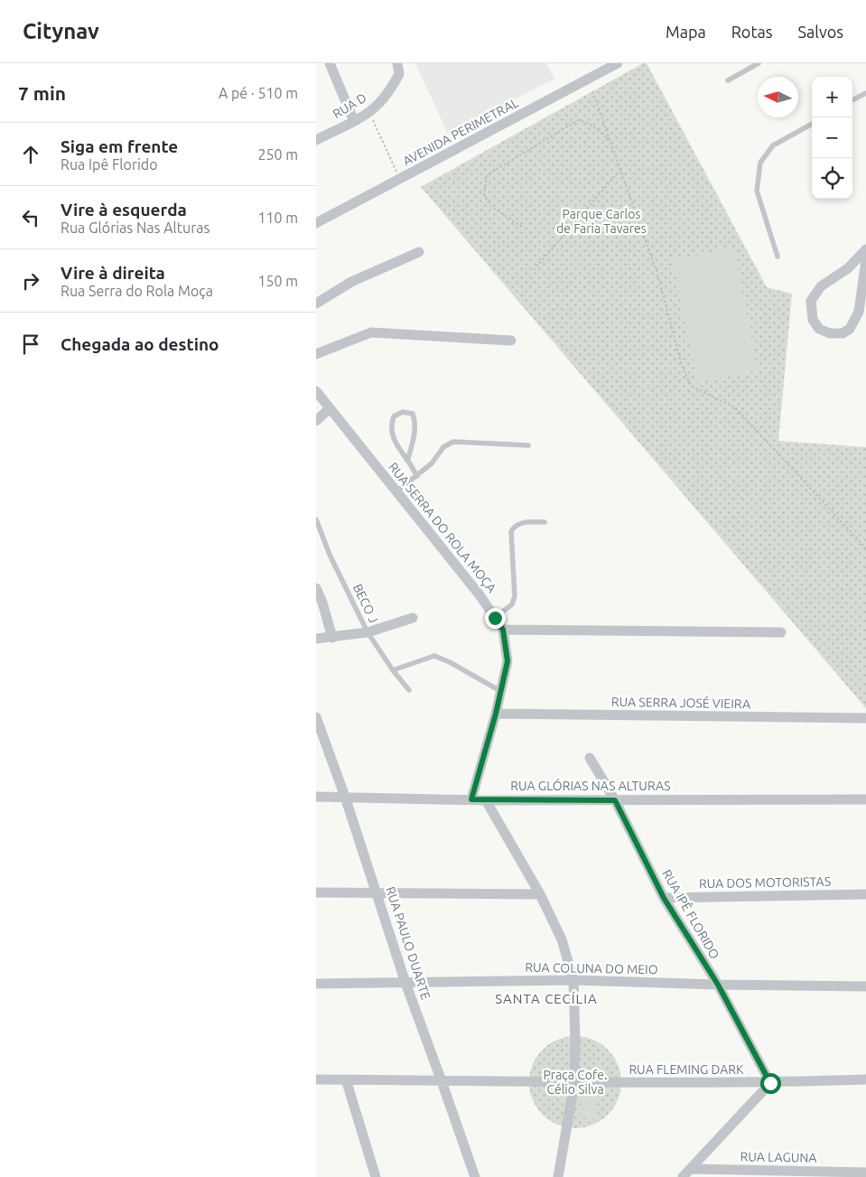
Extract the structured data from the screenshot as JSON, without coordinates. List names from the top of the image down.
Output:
{
  "streets": {
    "street": [
      "RUA D",
      "AVENIDA PERIMETRAL",
      "RUA SERRA DO ROLA MOÇA",
      "RUA SERRA JOSÉ VIEIRA",
      "RUA GLÓRIAS NAS ALTURAS",
      "RUA DOS MOTORISTAS",
      "RUA IPÊ FLORIDO",
      "RUA PAULO DUARTE",
      "RUA COLUNA DO MEIO",
      "RUA FLEMING DARK",
      "RUA LAGUNA"
    ],
    "lane": ["BECO J"]
  },
  "crossings": [
    ["RUA SERRA DO ROLA MOÇA", "RUA SERRA JOSÉ VIEIRA"],
    ["RUA SERRA DO ROLA MOÇA", "RUA GLÓRIAS NAS ALTURAS"],
    ["RUA GLÓRIAS NAS ALTURAS", "RUA IPÊ FLORIDO"],
    ["RUA GLÓRIAS NAS ALTURAS", "RUA PAULO DUARTE"],
    ["RUA DOS MOTORISTAS", "RUA IPÊ FLORIDO"],
    ["RUA IPÊ FLORIDO", "RUA COLUNA DO MEIO"],
    ["RUA IPÊ FLORIDO", "RUA FLEMING DARK"],
    ["RUA PAULO DUARTE", "RUA COLUNA DO MEIO"],
    ["RUA PAULO DUARTE", "RUA FLEMING DARK"]
  ],
  "districts": ["SANTA CECÍLIA"],
  "parks": ["Parque Carlos de Faria Tavares", "Praça Cofe. Célio Silva"],
  "north": "left",
  "page": {
    "header": "Citynav",
    "nav": ["Mapa", "Rotas", "Salvos"],
    "heading": ["7 min", "A pé · 510 m"],
    "map_buttons": ["+", "−"],
    "list": [
      ["Siga em frente", "Rua Ipê Florido", "250 m"],
      ["Vire à esquerda", "Rua Glórias Nas Alturas", "110 m"],
      ["Vire à direita", "Rua Serra do Rola Moça", "150 m"],
      "Chegada ao destino"
    ]
  }
}
